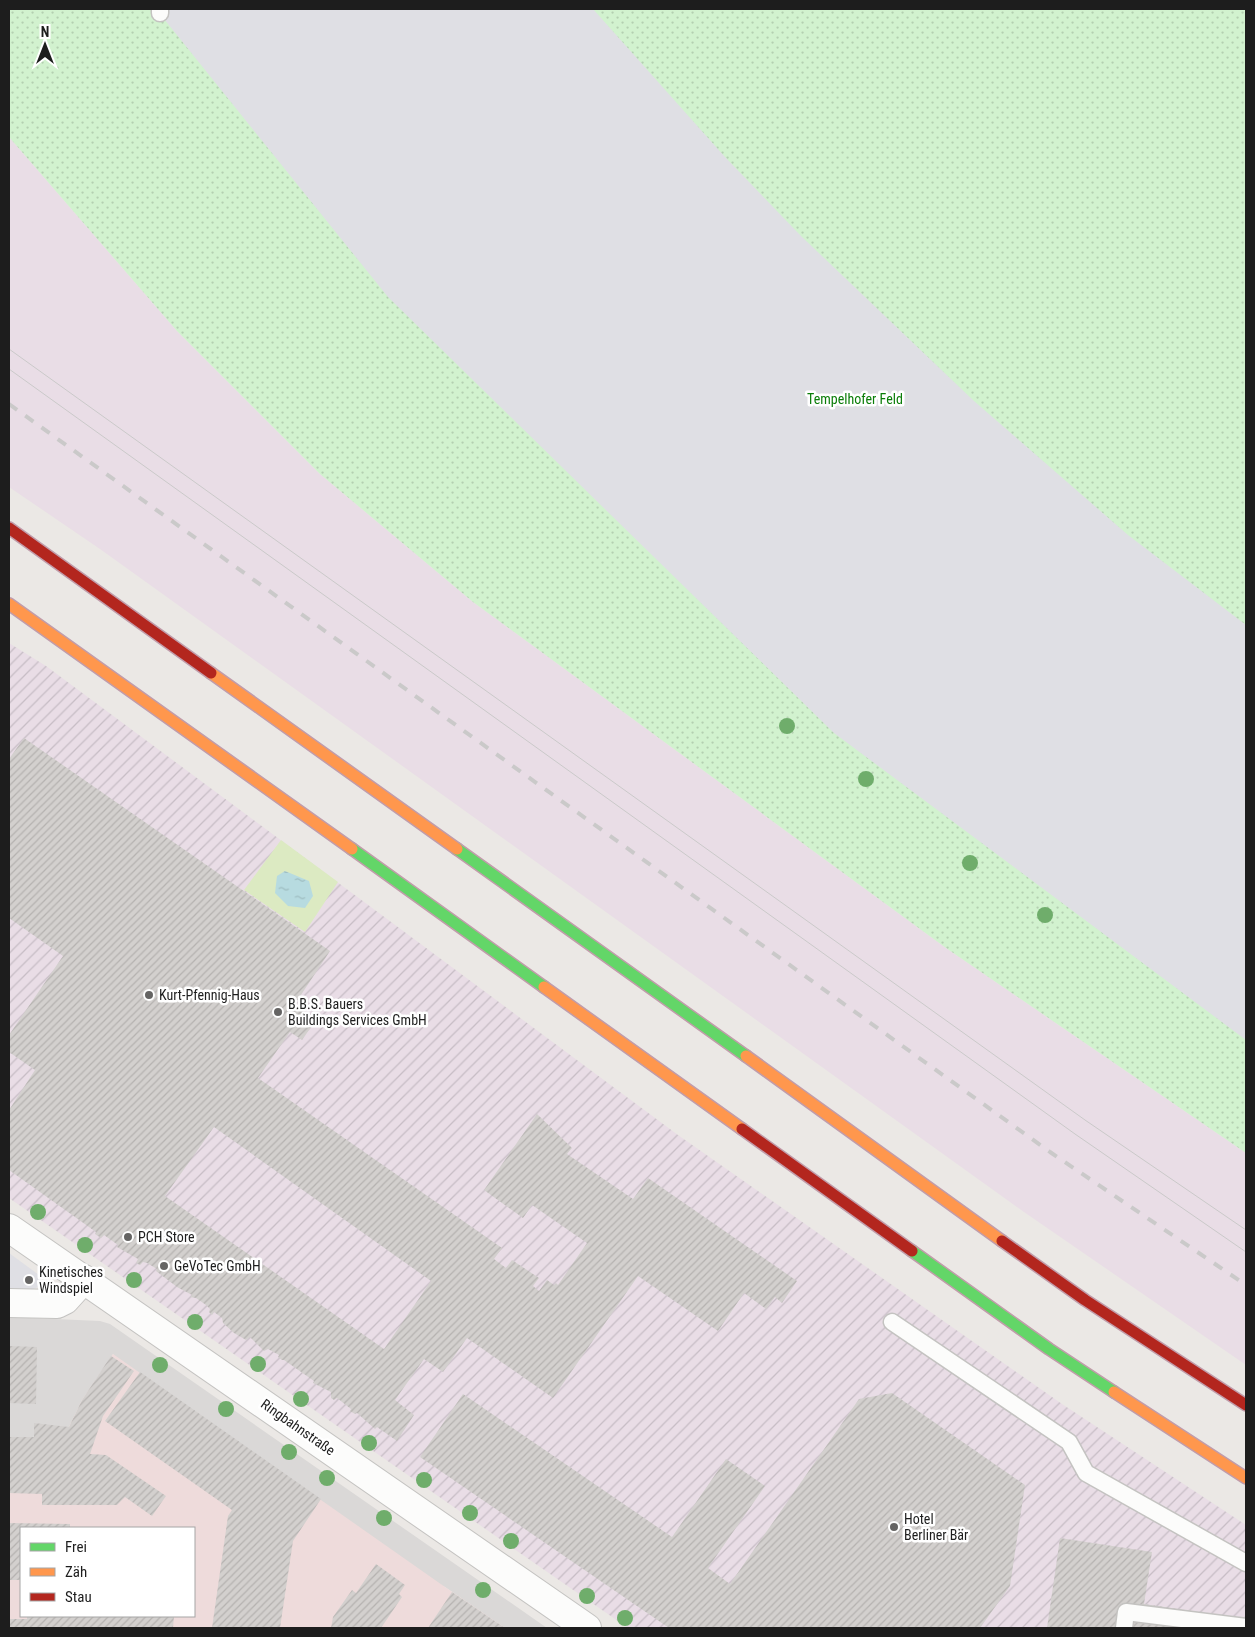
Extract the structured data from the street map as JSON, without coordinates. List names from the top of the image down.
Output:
{
  "streets": {
    "street": ["Ringbahnstraße"]
  },
  "parks": ["Tempelhofer Feld"],
  "places": [
    "Kurt-Pfennig-Haus",
    "B.B.S. Bauers Buildings Services GmbH",
    "PCH Store",
    "GeVoTec GmbH",
    "Kinetisches Windspiel",
    "Hotel Berliner Bär"
  ],
  "legend": ["Frei", "Zäh", "Stau"],
  "north": "top"
}
